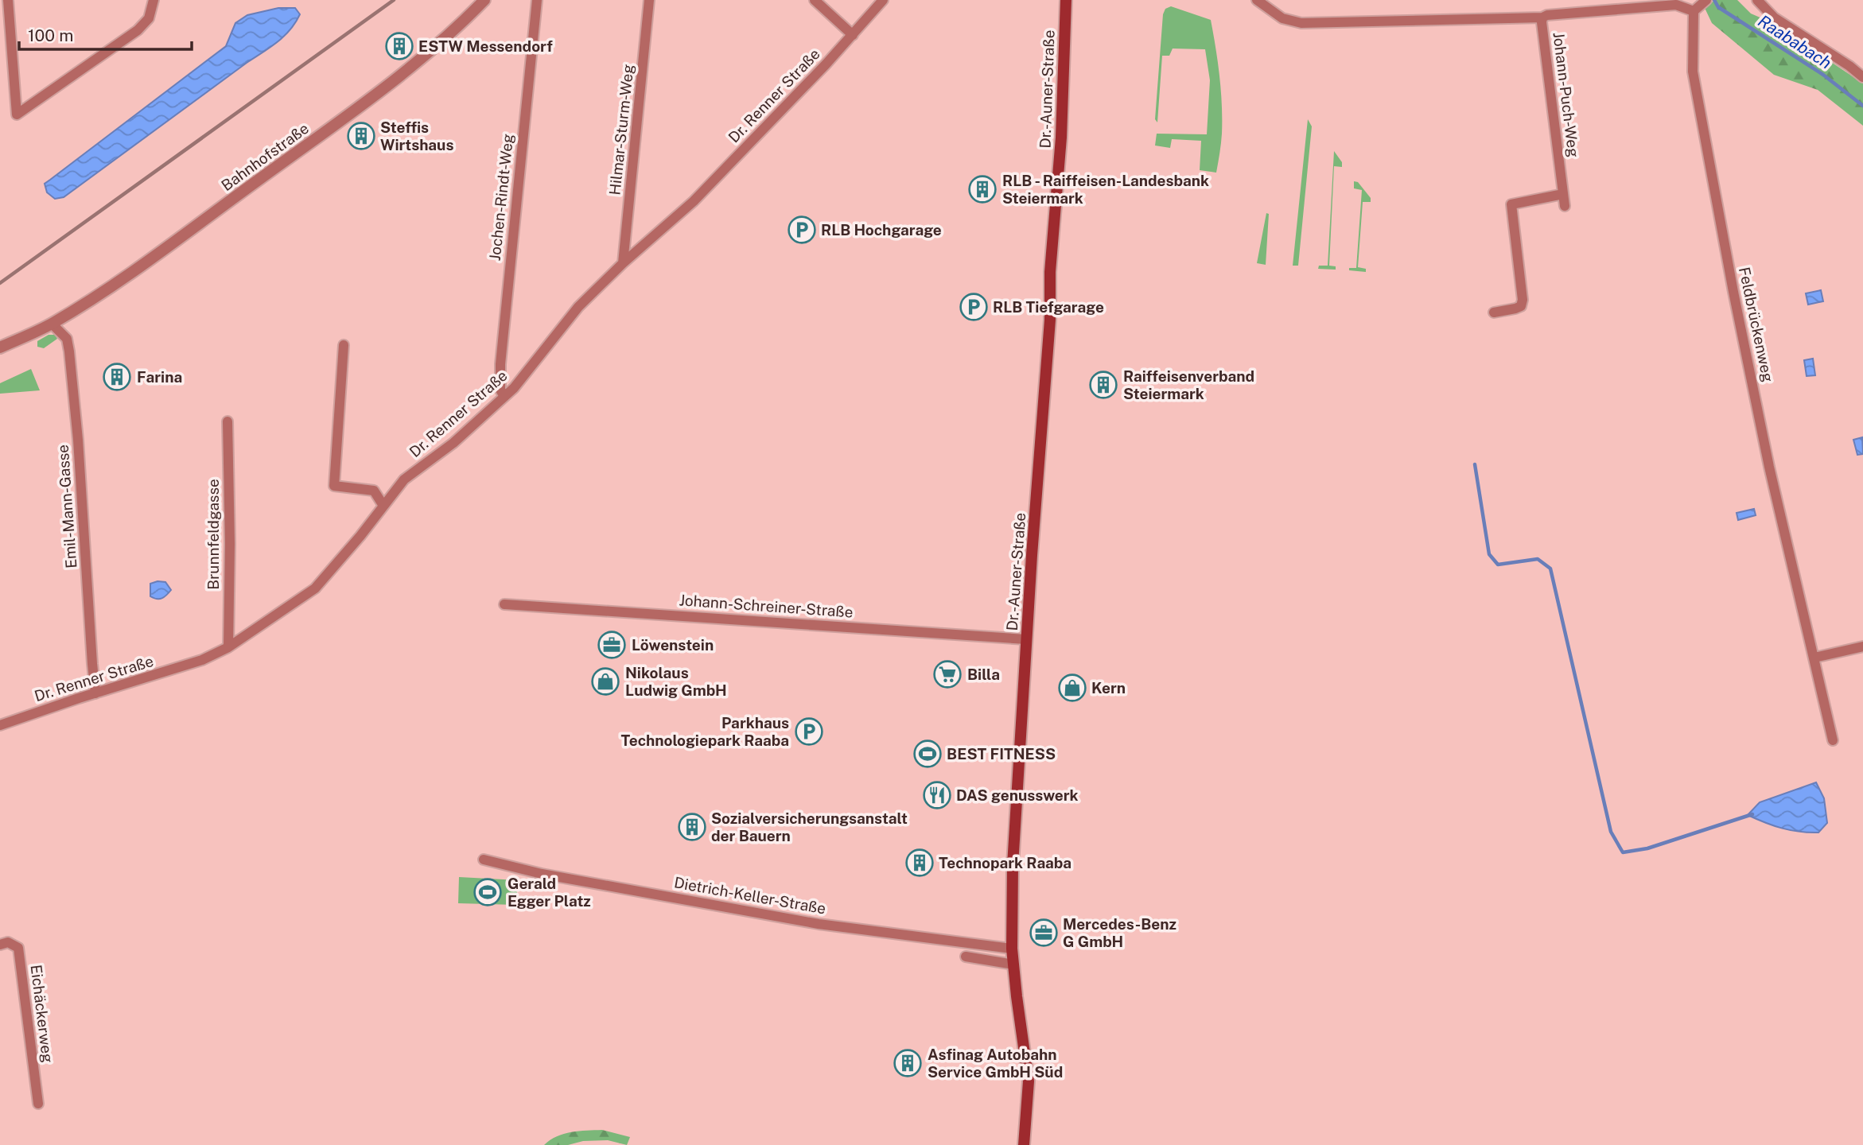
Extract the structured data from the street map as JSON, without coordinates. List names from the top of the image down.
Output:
{
  "streets": {
    "main road": ["Dr.-Auner-Straße"],
    "street": [
      "Johann-Puch-Weg",
      "Dr. Renner Straße",
      "Hilmar-Sturm-Weg",
      "Bahnhofstraße",
      "Jochen-Rindt-Weg",
      "Feldbrückenweg",
      "Emil-Mann-Gasse",
      "Brunnfeldgasse",
      "Johann-Schreiner-Straße",
      "Dietrich-Keller-Straße",
      "Eichäckerweg"
    ]
  },
  "crossings": [
    ["Dr.-Auner-Straße", "Johann-Schreiner-Straße"],
    ["Dr.-Auner-Straße", "Dietrich-Keller-Straße"],
    ["Johann-Puch-Weg", "Feldbrückenweg"],
    ["Dr. Renner Straße", "Hilmar-Sturm-Weg"],
    ["Dr. Renner Straße", "Jochen-Rindt-Weg"],
    ["Dr. Renner Straße", "Emil-Mann-Gasse"],
    ["Dr. Renner Straße", "Brunnfeldgasse"],
    ["Bahnhofstraße", "Emil-Mann-Gasse"]
  ],
  "water": ["Raababach"],
  "places": {
    "building": [
      "ESTW Messendorf",
      "Steffis Wirtshaus",
      "RLB - Raiffeisen-Landesbank Steiermark",
      "Farina",
      "Raiffeisenverband Steiermark",
      "Sozialversicherungsanstalt der Bauern",
      "Technopark Raaba",
      "Asfinag Autobahn Service GmbH Süd"
    ],
    "parking": ["RLB Hochgarage", "RLB Tiefgarage", "Parkhaus Technologiepark Raaba"],
    "office": ["Löwenstein", "Mercedes-Benz G GmbH"],
    "supermarket": ["Billa"],
    "shop": ["Nikolaus Ludwig GmbH", "Kern"],
    "sports": ["BEST FITNESS", "Gerald Egger Platz"],
    "restaurant": ["DAS genusswerk"]
  },
  "scale_bar": "100 m"
}
